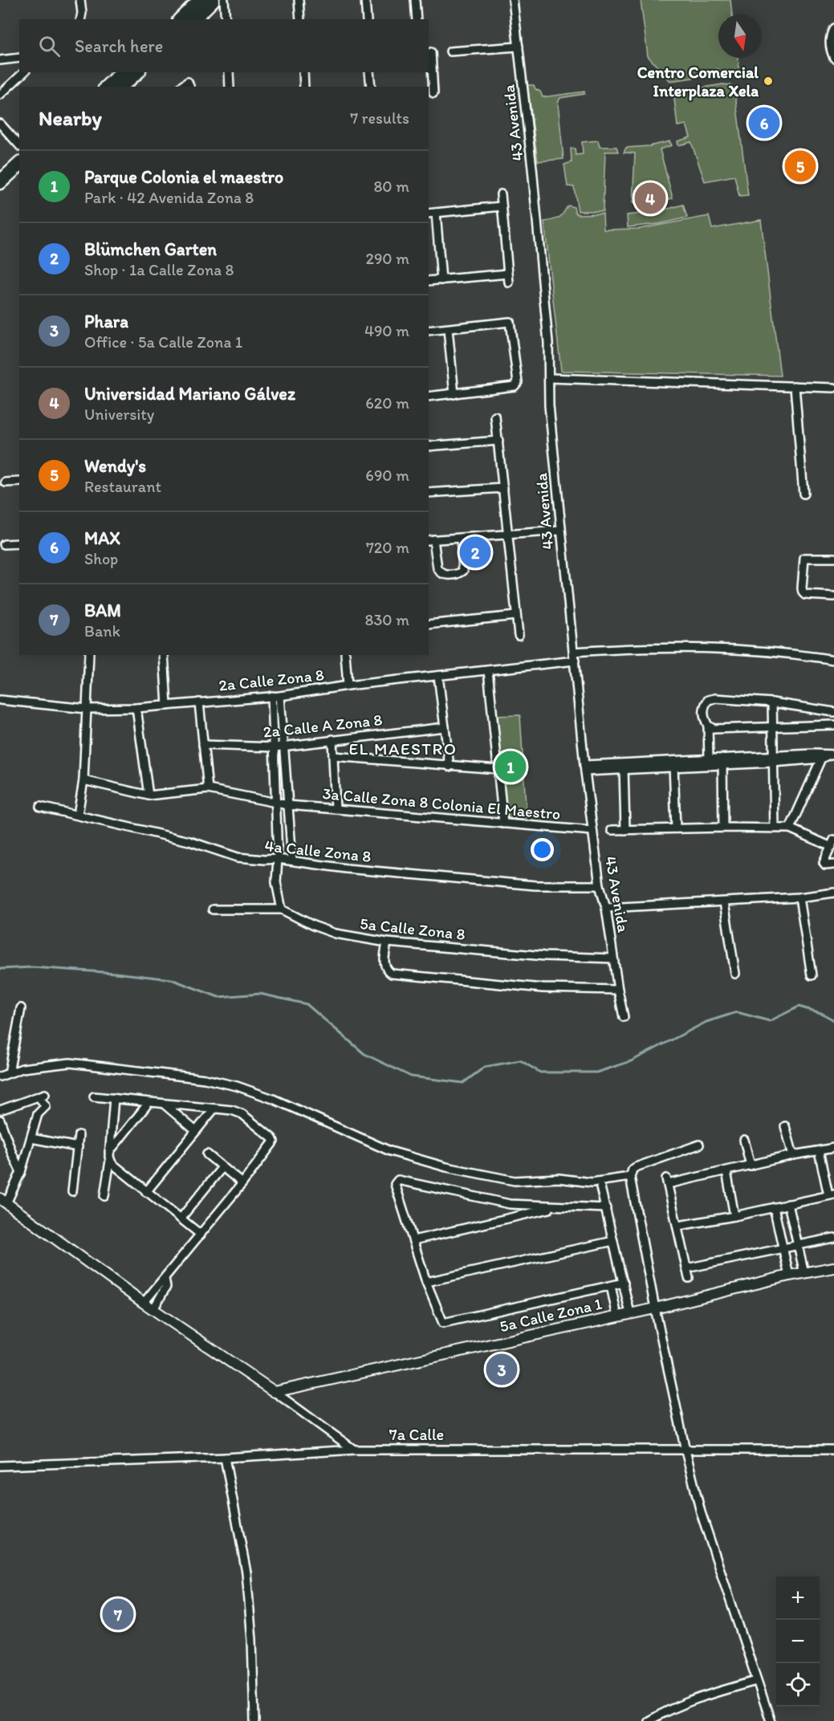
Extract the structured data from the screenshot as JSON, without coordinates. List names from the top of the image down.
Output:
{
  "streets": {
    "street": [
      "43 Avenida",
      "2a Calle Zona 8",
      "2a Calle A Zona 8",
      "3a Calle Zona 8 Colonia El Maestro",
      "4a Calle Zona 8",
      "5a Calle Zona 8",
      "5a Calle Zona 1",
      "7a Calle"
    ]
  },
  "crossings": [
    ["43 Avenida", "2a Calle Zona 8"],
    ["43 Avenida", "3a Calle Zona 8 Colonia El Maestro"],
    ["43 Avenida", "4a Calle Zona 8"],
    ["43 Avenida", "5a Calle Zona 8"]
  ],
  "districts": ["EL MAESTRO"],
  "places": ["Centro Comercial Interplaza Xela"],
  "north": "bottom",
  "page": {
    "search": "Search here",
    "heading": ["Nearby", "7 results"],
    "pins": [
      "6",
      "5",
      "4",
      "2",
      "1",
      "3",
      "7"
    ],
    "list": [
      {
        "mark": "1",
        "name": "Parque Colonia el maestro",
        "note": "Park · 42 Avenida Zona 8",
        "value": "80 m"
      },
      {
        "mark": "2",
        "name": "Blümchen Garten",
        "note": "Shop · 1a Calle Zona 8",
        "value": "290 m"
      },
      {
        "mark": "3",
        "name": "Phara",
        "note": "Office · 5a Calle Zona 1",
        "value": "490 m"
      },
      {
        "mark": "4",
        "name": "Universidad Mariano Gálvez",
        "note": "University",
        "value": "620 m"
      },
      {
        "mark": "5",
        "name": "Wendy's",
        "note": "Restaurant",
        "value": "690 m"
      },
      {
        "mark": "6",
        "name": "MAX",
        "note": "Shop",
        "value": "720 m"
      },
      {
        "mark": "7",
        "name": "BAM",
        "note": "Bank",
        "value": "830 m"
      }
    ],
    "map_buttons": ["+", "−"]
  }
}
